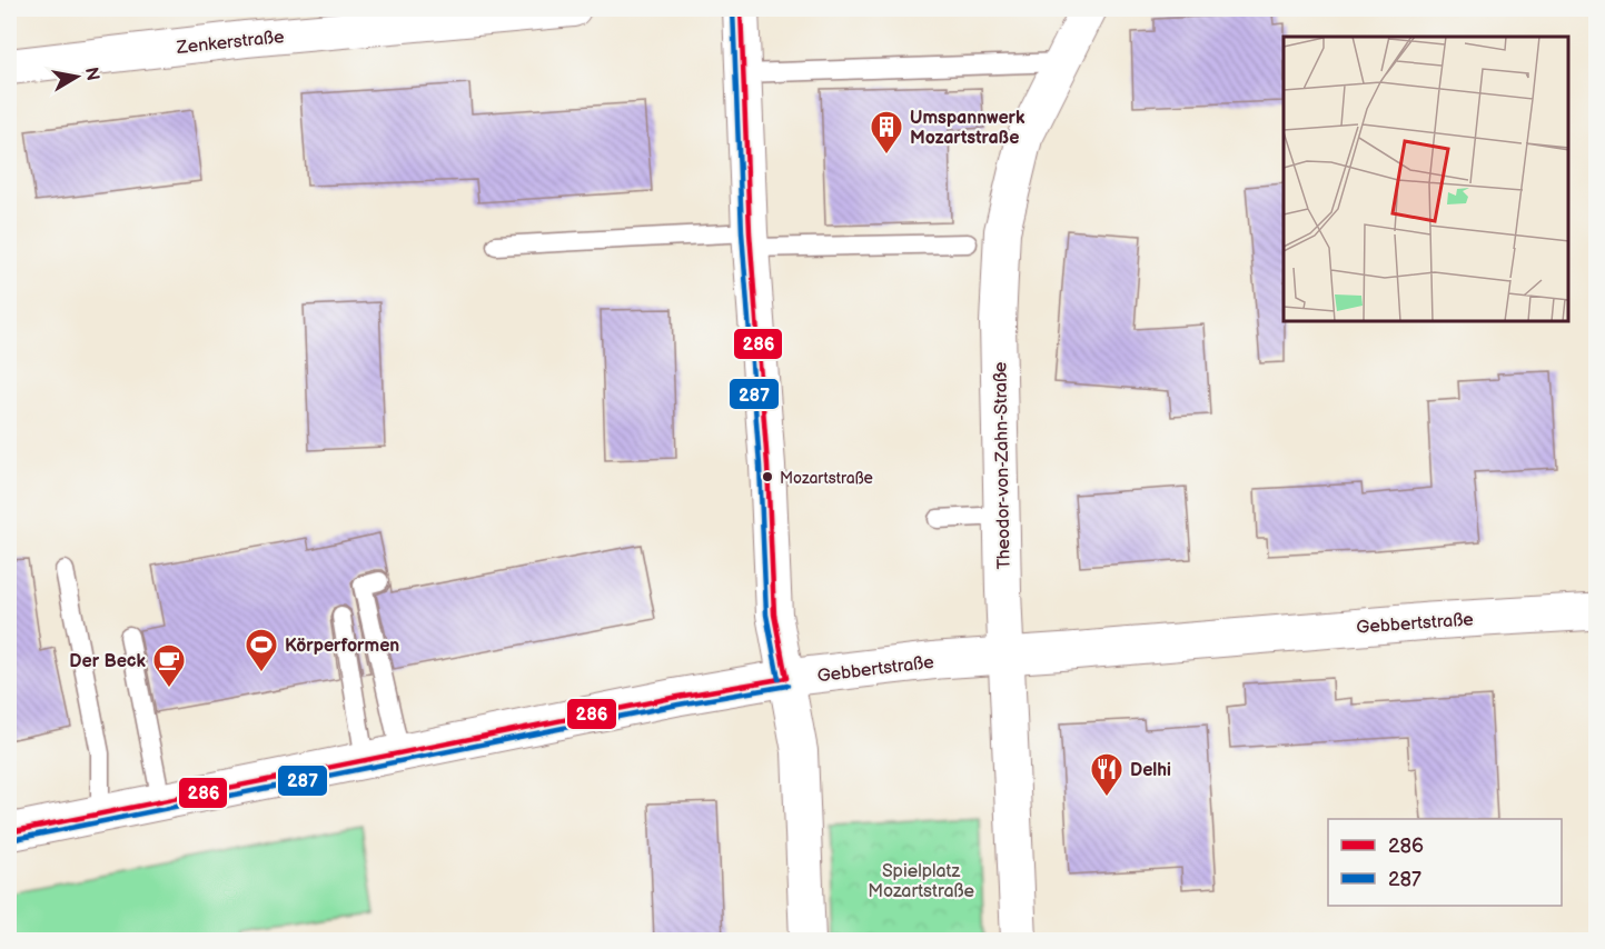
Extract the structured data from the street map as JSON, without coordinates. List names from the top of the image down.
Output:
{
  "streets": {
    "street": ["Zenkerstraße", "Theodor-von-Zahn-Straße", "Gebbertstraße"]
  },
  "crossings": [
    ["Theodor-von-Zahn-Straße", "Gebbertstraße"]
  ],
  "parks": ["Spielplatz Mozartstraße"],
  "places": {
    "building": ["Umspannwerk Mozartstraße"],
    "other": ["Mozartstraße"],
    "sports": ["Körperformen"],
    "cafe": ["Der Beck"],
    "restaurant": ["Delhi"]
  },
  "lines": ["transit line 286", "transit line 287"],
  "legend": ["286", "287"],
  "north": "right"
}
